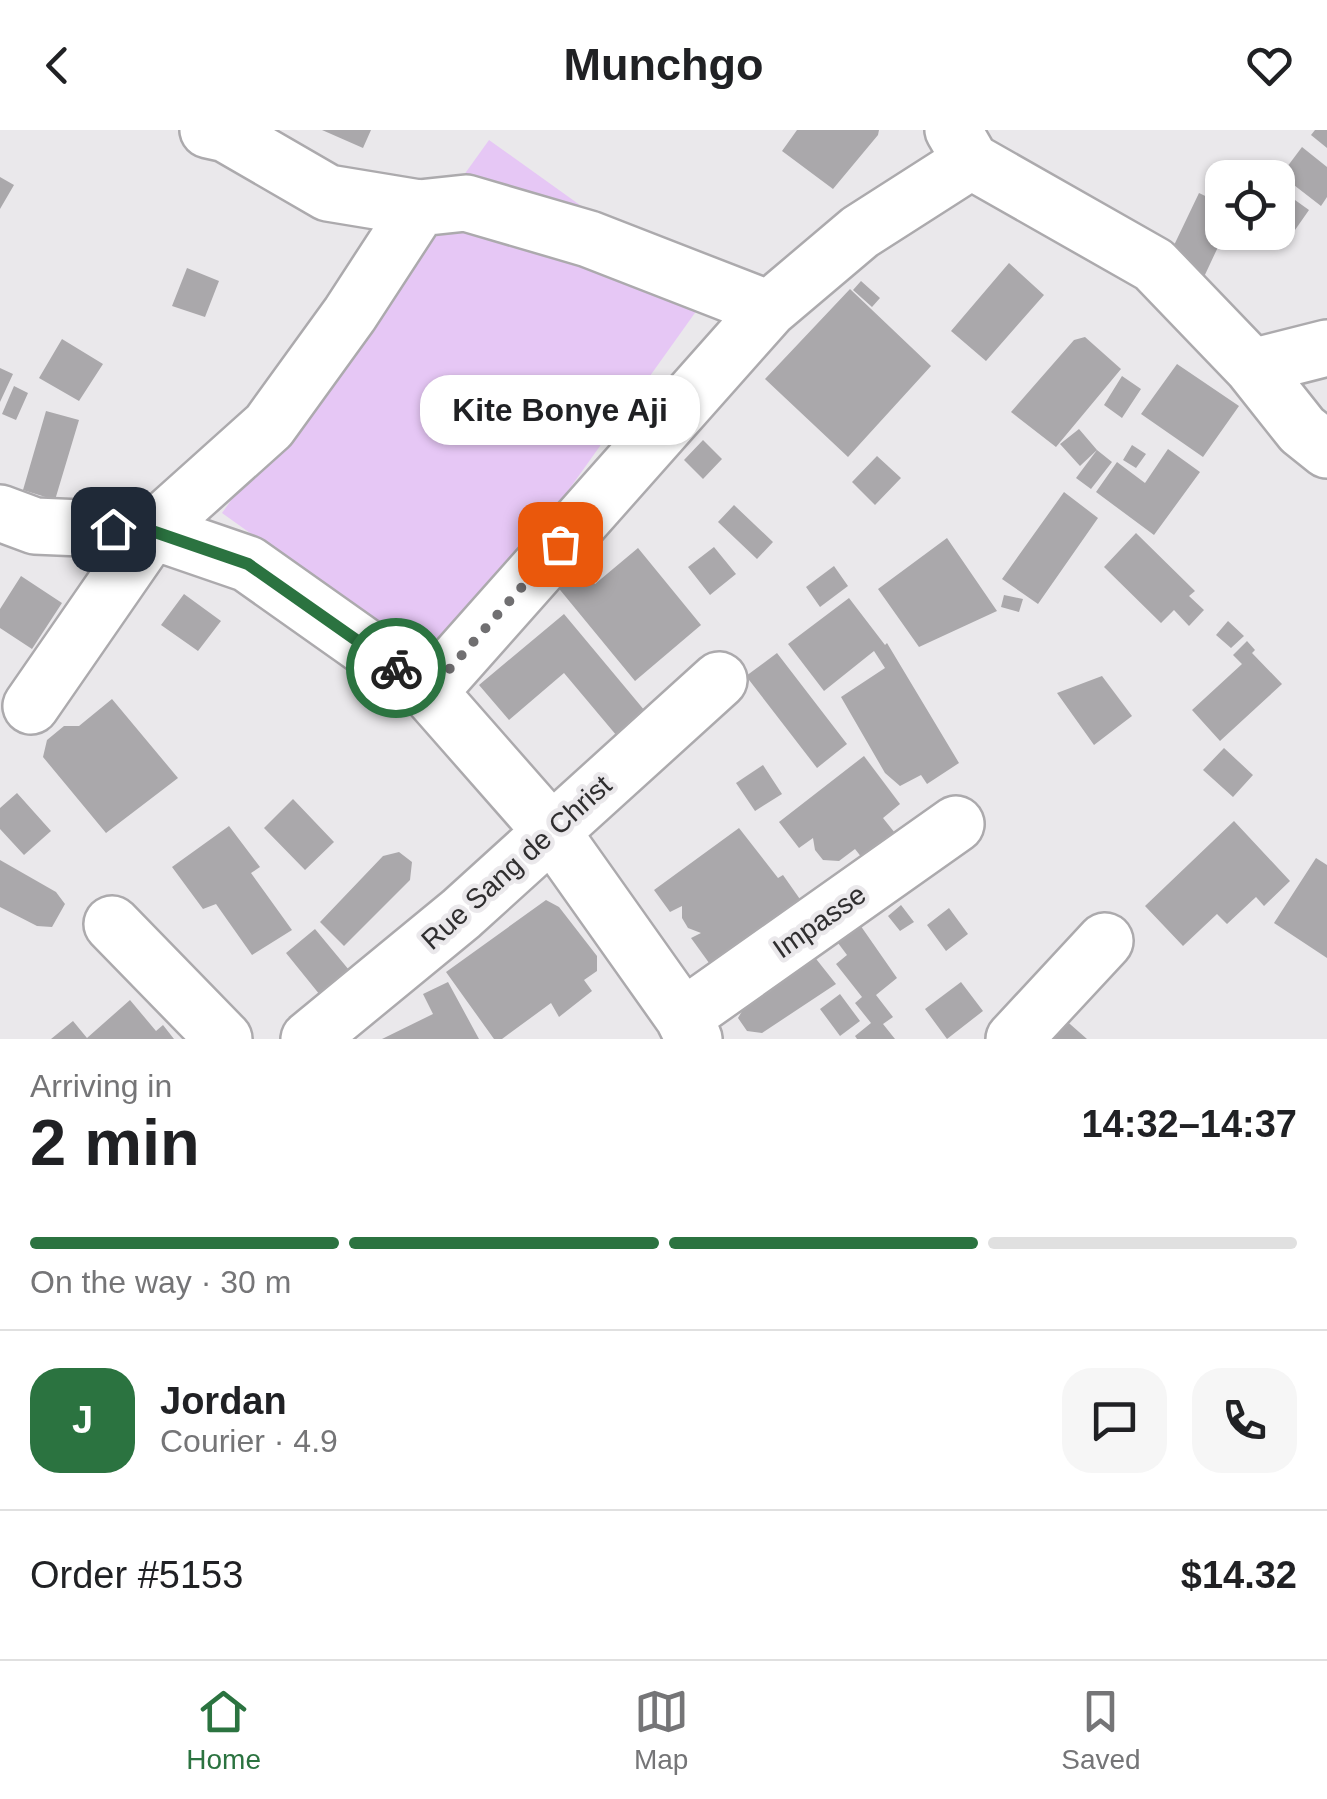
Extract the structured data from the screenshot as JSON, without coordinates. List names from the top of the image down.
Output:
{
  "streets": {
    "street": ["Rue Sang de Christ", "Impasse"]
  },
  "places": ["Kite Bonye Aji"],
  "page": {
    "header": "Munchgo",
    "bubble": "Kite Bonye Aji",
    "heading": ["2 min", "Arriving in", "14:32–14:37"],
    "panel": [
      "Jordan",
      "Courier · 4.9",
      "Order #5153",
      "$14.32"
    ],
    "bar": "On the way · 30 m",
    "round": "J",
    "tabs": ["Home", "Map", "Saved"]
  }
}
